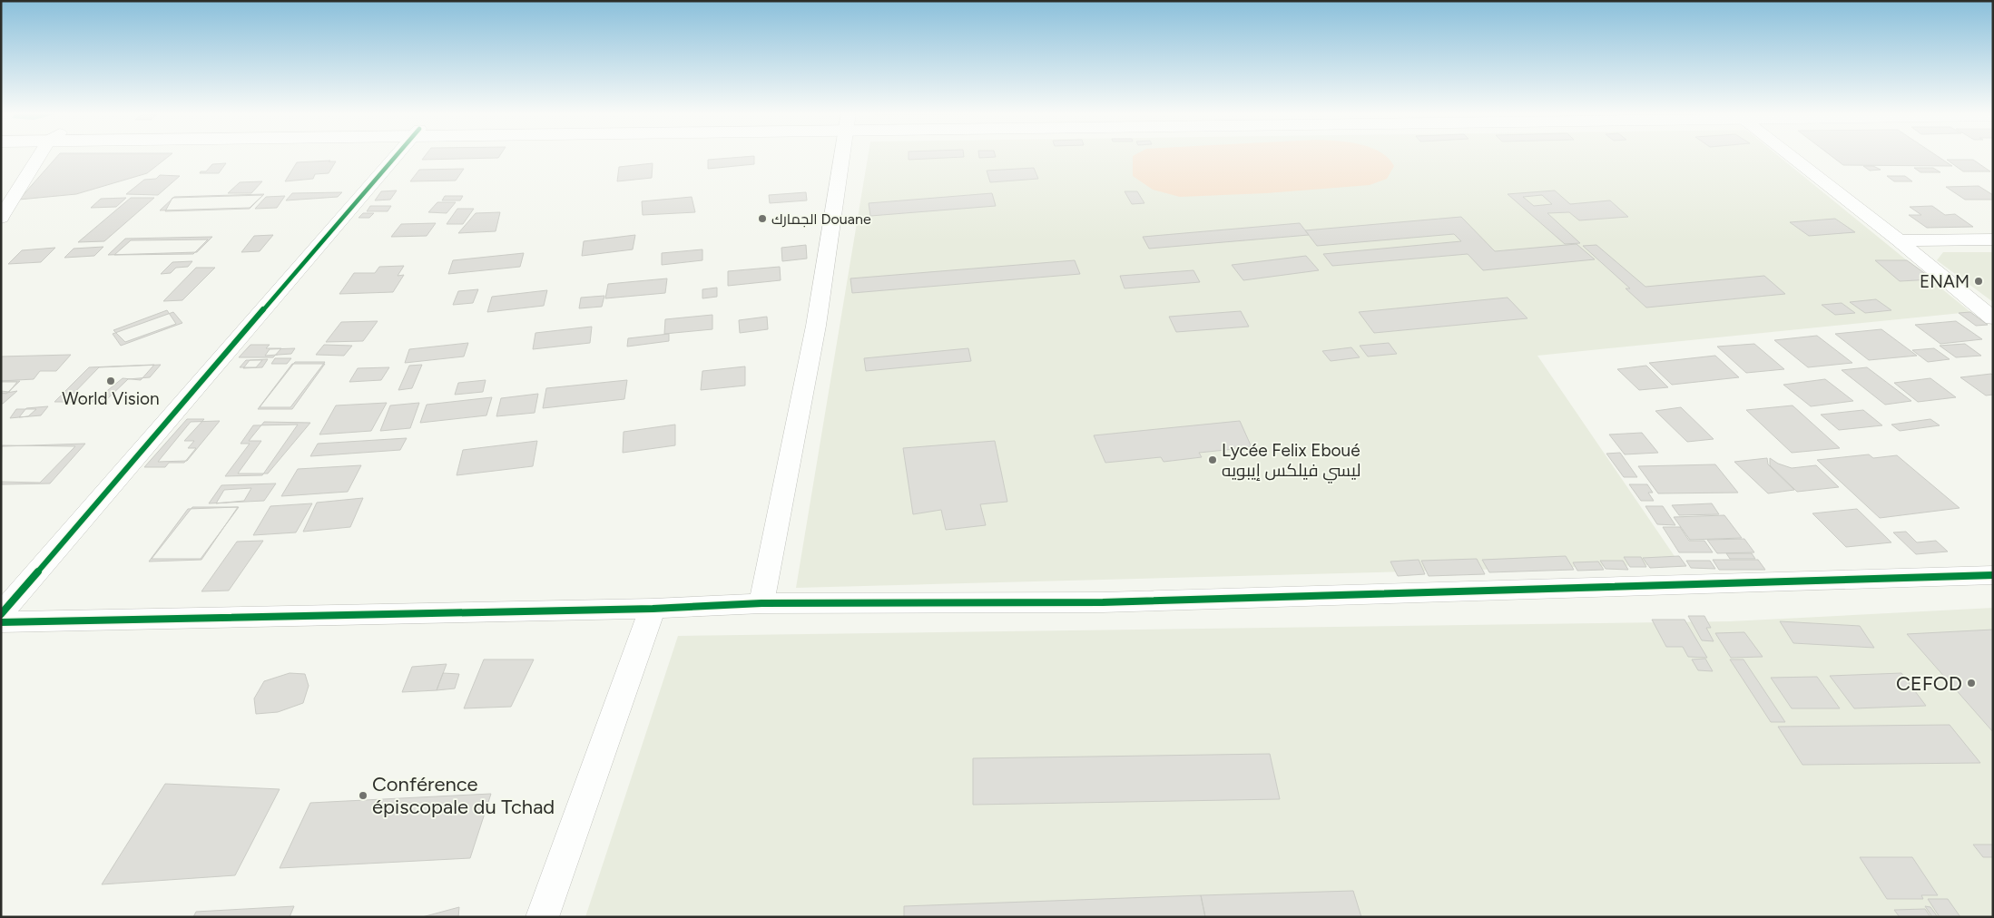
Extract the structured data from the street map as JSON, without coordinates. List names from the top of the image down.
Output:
{
  "places": [
    "الجمارك Douane",
    "ENAM",
    "World Vision",
    "Lycée Felix Eboué ليسي فيلكس إيبويه",
    "CEFOD",
    "Conférence épiscopale du Tchad"
  ]
}
